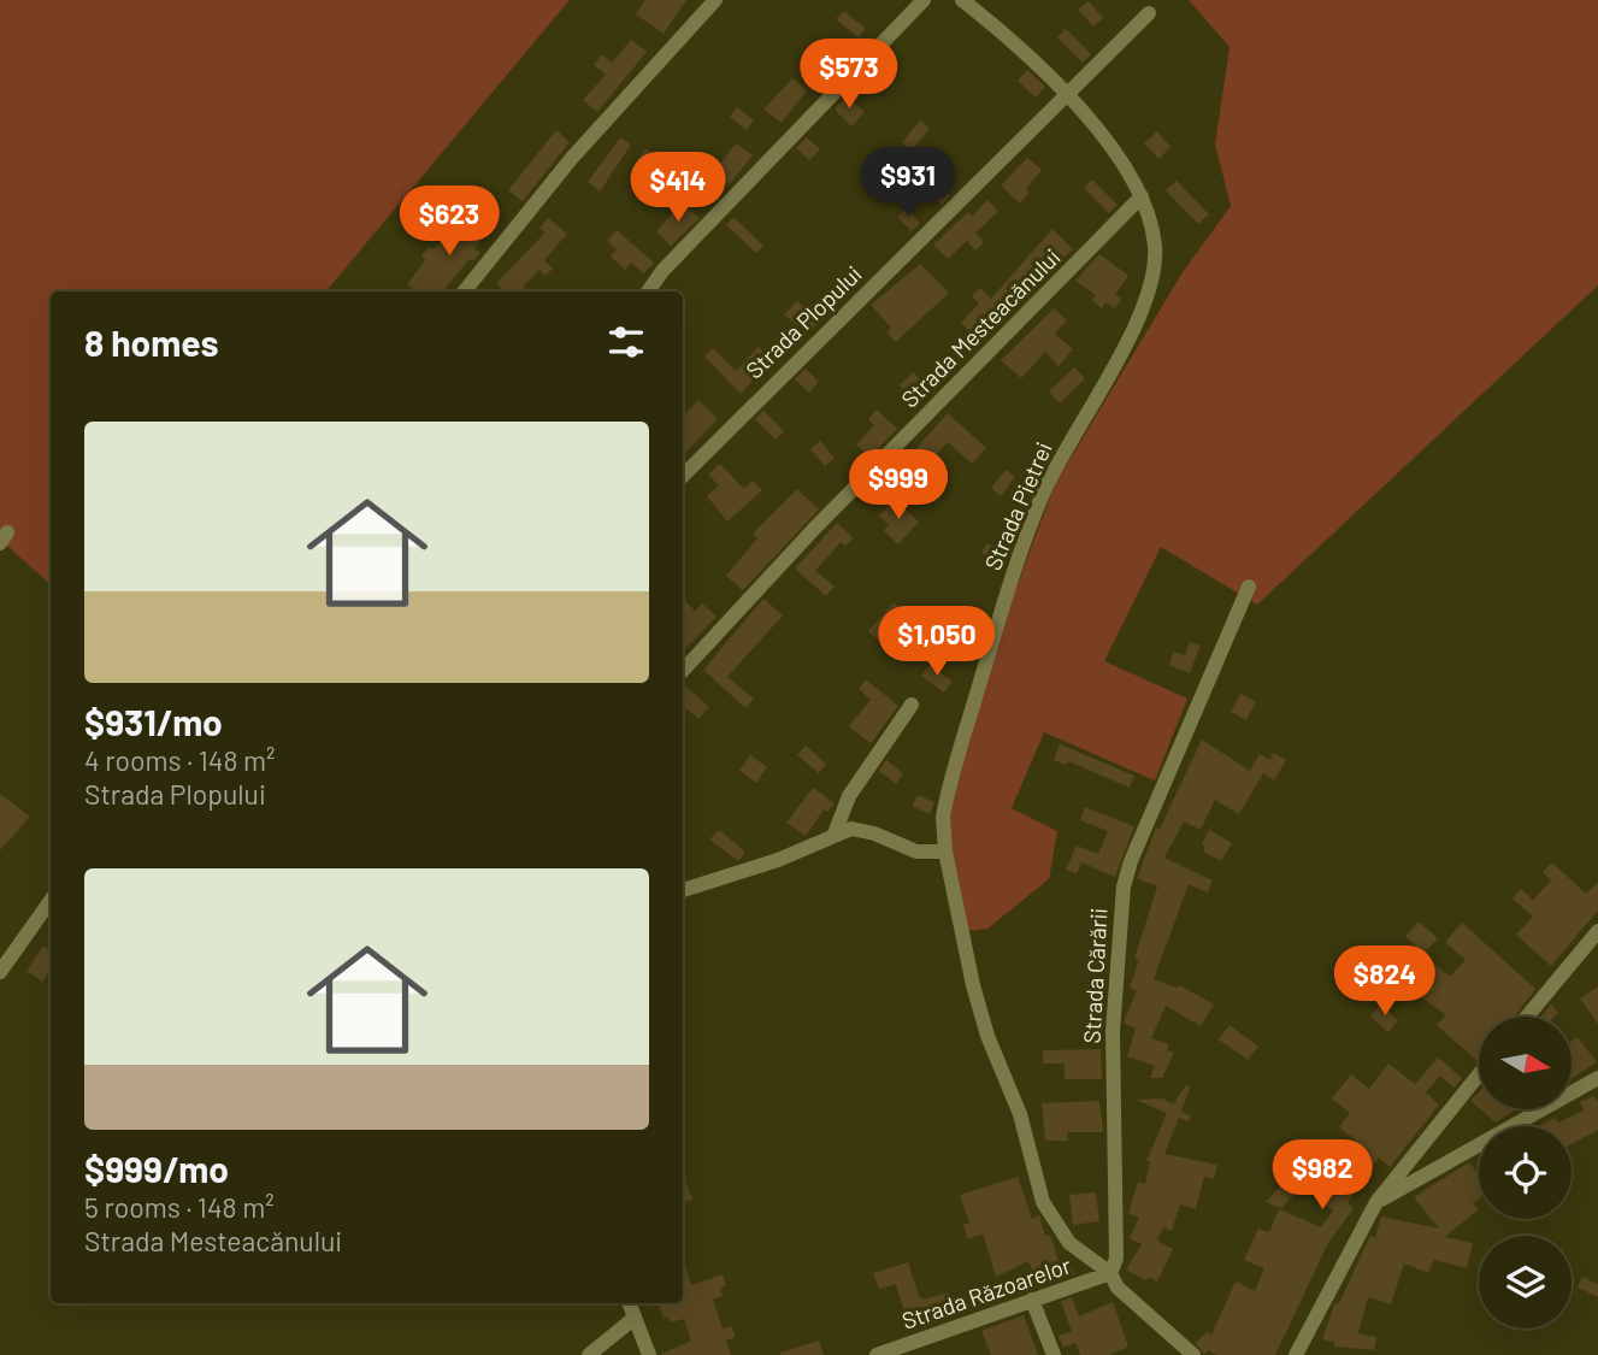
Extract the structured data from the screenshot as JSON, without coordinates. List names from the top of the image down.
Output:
{
  "streets": {
    "street": [
      "Strada Plopului",
      "Strada Mesteacănului",
      "Strada Pietrei",
      "Strada Cărării",
      "Strada Răzoarelor"
    ]
  },
  "crossings": [
    ["Strada Plopului", "Strada Pietrei"],
    ["Strada Mesteacănului", "Strada Pietrei"],
    ["Strada Pietrei", "Strada Cărării"],
    ["Strada Pietrei", "Strada Răzoarelor"],
    ["Strada Cărării", "Strada Răzoarelor"]
  ],
  "north": "right",
  "page": {
    "price": [
      "$573",
      "$931",
      "$414",
      "$623",
      "$999",
      "$1,050",
      "$824",
      "$982"
    ],
    "heading": "8 homes",
    "list": [
      {
        "name": "$931/mo",
        "note": "4 rooms · 148 m² · Strada Plopului"
      },
      {
        "name": "$999/mo",
        "note": "5 rooms · 148 m² · Strada Mesteacănului"
      }
    ]
  }
}
